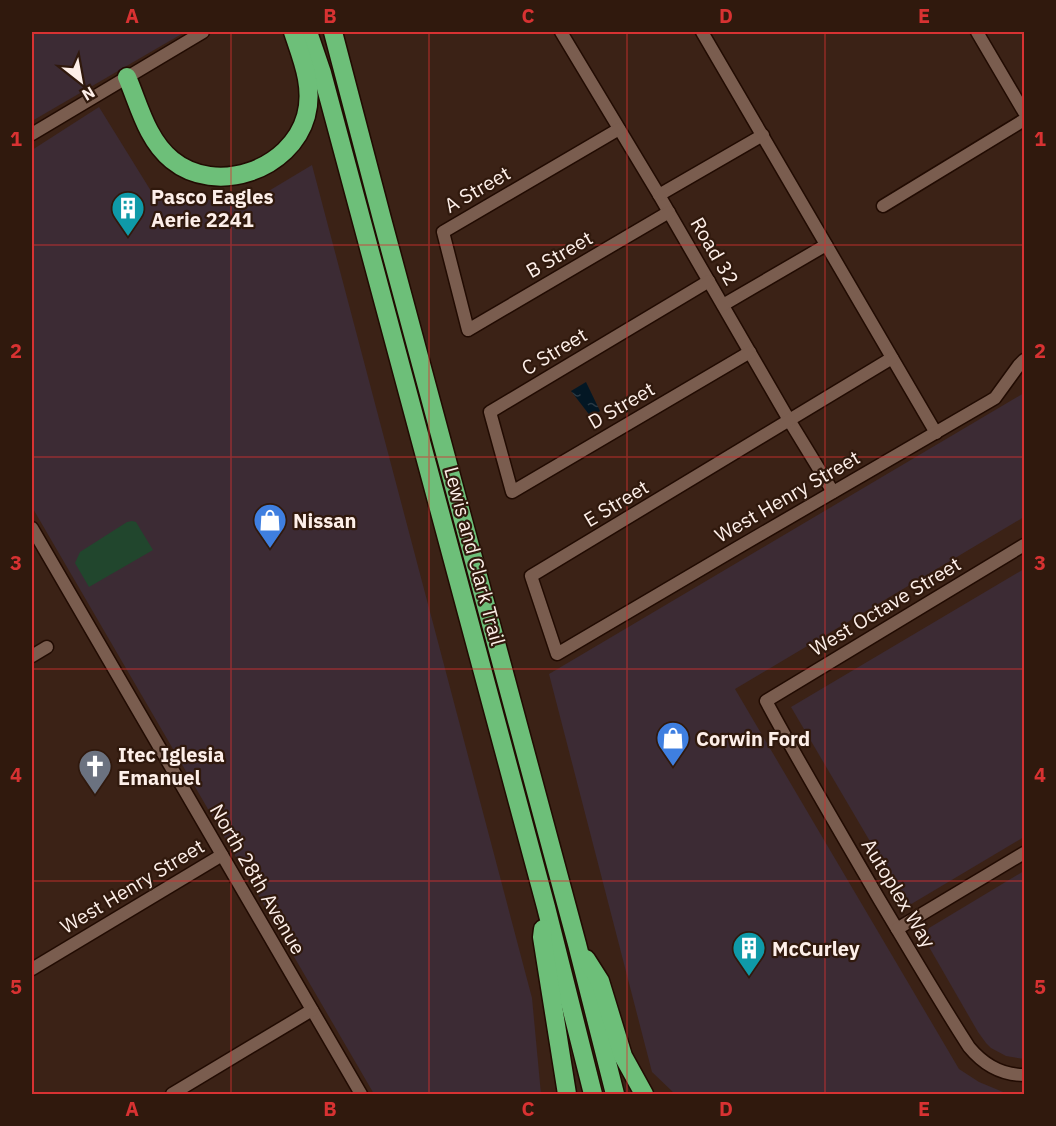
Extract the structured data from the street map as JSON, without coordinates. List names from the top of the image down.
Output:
{
  "streets": {
    "highway": ["Lewis and Clark Trail"],
    "street": [
      "A Street",
      "Road 32",
      "B Street",
      "C Street",
      "D Street",
      "West Henry Street",
      "E Street",
      "West Octave Street",
      "North 28th Avenue",
      "Autoplex Way"
    ]
  },
  "crossings": [
    ["A Street", "Road 32"],
    ["A Street", "B Street"],
    ["Road 32", "B Street"],
    ["Road 32", "C Street"],
    ["Road 32", "D Street"],
    ["Road 32", "West Henry Street"],
    ["Road 32", "E Street"],
    ["C Street", "D Street"],
    ["West Henry Street", "E Street"],
    ["West Henry Street", "North 28th Avenue"],
    ["West Octave Street", "Autoplex Way"]
  ],
  "places": {
    "building": ["Pasco Eagles Aerie 2241", "McCurley"],
    "shop": ["Nissan", "Corwin Ford"],
    "church": ["Itec Iglesia Emanuel"]
  },
  "north": "bottom right",
  "grid": {
    "columns": [
      "A",
      "B",
      "C",
      "D",
      "E"
    ],
    "rows": [
      "1",
      "2",
      "3",
      "4",
      "5"
    ]
  }
}
